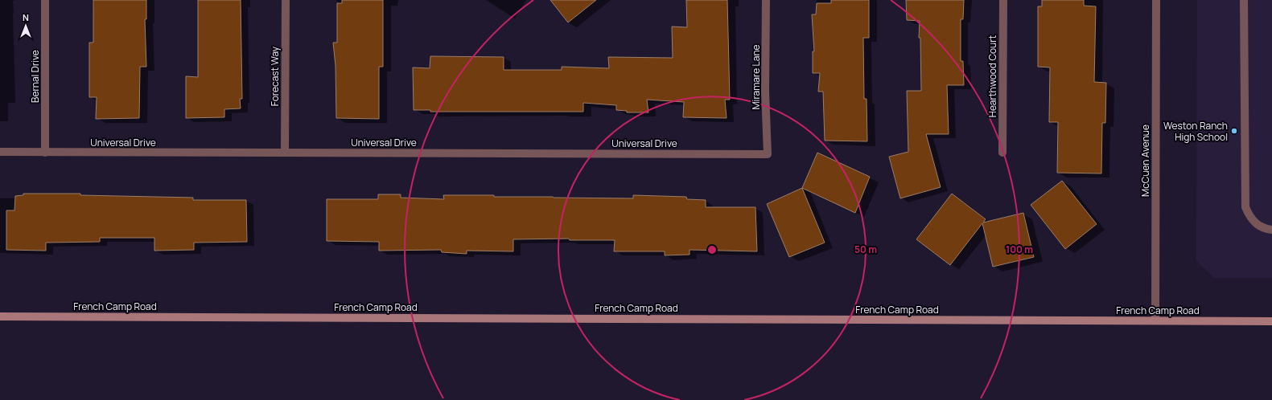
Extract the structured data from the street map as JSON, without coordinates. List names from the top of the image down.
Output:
{
  "streets": {
    "street": [
      "Bernal Drive",
      "Forecast Way",
      "Hearthwood Court",
      "Miramare Lane",
      "Universal Drive",
      "McCuen Avenue",
      "French Camp Road"
    ]
  },
  "crossings": [
    ["Bernal Drive", "Universal Drive"],
    ["Forecast Way", "Universal Drive"],
    ["Miramare Lane", "Universal Drive"],
    ["McCuen Avenue", "French Camp Road"]
  ],
  "places": ["Weston Ranch High School"],
  "north": "top",
  "rings": ["50 m", "100 m"]
}
